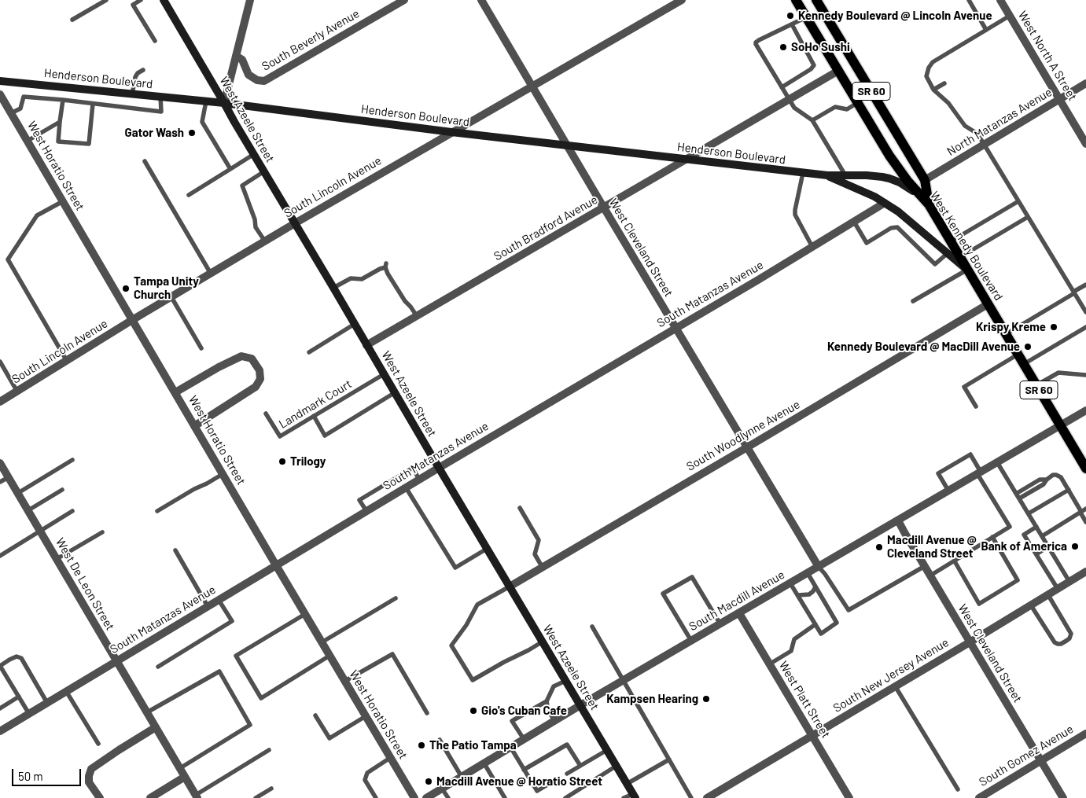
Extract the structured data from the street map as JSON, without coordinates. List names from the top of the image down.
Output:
{
  "streets": {
    "main road": [
      "Henderson Boulevard",
      "SR 60",
      "West Azeele Street",
      "West Kennedy Boulevard"
    ],
    "street": [
      "South Beverly Avenue",
      "West North A Street",
      "North Matanzas Avenue",
      "West Horatio Street",
      "South Lincoln Avenue",
      "South Bradford Avenue",
      "West Cleveland Street",
      "South Matanzas Avenue",
      "South Woodlynne Avenue",
      "West De Leon Street",
      "South Macdill Avenue",
      "South New Jersey Avenue",
      "West Platt Street",
      "South Gomez Avenue"
    ],
    "lane": ["Landmark Court"]
  },
  "crossings": [
    ["West North A Street", "North Matanzas Avenue"],
    ["Henderson Boulevard", "SR 60"],
    ["Henderson Boulevard", "West Azeele Street"],
    ["Henderson Boulevard", "South Lincoln Avenue"],
    ["Henderson Boulevard", "South Bradford Avenue"],
    ["Henderson Boulevard", "West Kennedy Boulevard"],
    ["Henderson Boulevard", "West Cleveland Street"],
    ["Henderson Boulevard", "South Matanzas Avenue"],
    ["SR 60", "North Matanzas Avenue"],
    ["SR 60", "West Kennedy Boulevard"],
    ["West Azeele Street", "South Lincoln Avenue"],
    ["West Azeele Street", "South Bradford Avenue"],
    ["West Azeele Street", "South Matanzas Avenue"],
    ["West Azeele Street", "Landmark Court"],
    ["West Azeele Street", "South Woodlynne Avenue"],
    ["West Azeele Street", "South Macdill Avenue"],
    ["North Matanzas Avenue", "West Kennedy Boulevard"],
    ["West Horatio Street", "South Lincoln Avenue"],
    ["West Horatio Street", "South Matanzas Avenue"],
    ["South Lincoln Avenue", "West Cleveland Street"],
    ["South Bradford Avenue", "West Kennedy Boulevard"],
    ["South Bradford Avenue", "West Cleveland Street"],
    ["West Kennedy Boulevard", "South Woodlynne Avenue"],
    ["West Kennedy Boulevard", "South Macdill Avenue"],
    ["West Cleveland Street", "South Matanzas Avenue"],
    ["West Cleveland Street", "South Woodlynne Avenue"],
    ["West Cleveland Street", "South Macdill Avenue"],
    ["West Cleveland Street", "South New Jersey Avenue"],
    ["West Cleveland Street", "South Gomez Avenue"],
    ["South Matanzas Avenue", "West De Leon Street"],
    ["South Macdill Avenue", "West Platt Street"],
    ["South New Jersey Avenue", "West Platt Street"]
  ],
  "places": [
    "Kennedy Boulevard @ Lincoln Avenue",
    "SoHo Sushi",
    "Gator Wash",
    "Tampa Unity Church",
    "Krispy Kreme",
    "Kennedy Boulevard @ MacDill Avenue",
    "Trilogy",
    "Bank of America",
    "Macdill Avenue @ Cleveland Street",
    "Kampsen Hearing",
    "Gio's Cuban Cafe",
    "The Patio Tampa",
    "Macdill Avenue @ Horatio Street"
  ],
  "scale_bar": "50 m"
}
